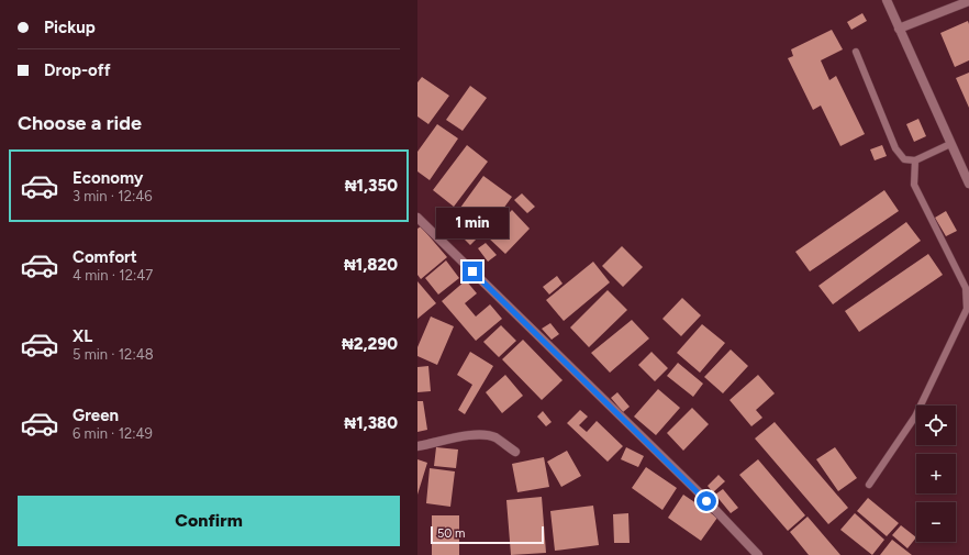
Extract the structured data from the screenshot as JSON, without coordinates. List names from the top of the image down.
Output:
{
  "scale_bar": "50 m",
  "page": {
    "banner": ["Pickup", "Drop-off"],
    "heading": "Choose a ride",
    "list": [
      {
        "name": "Economy",
        "note": "3 min · 12:46",
        "value": "₦1,350"
      },
      {
        "name": "Comfort",
        "note": "4 min · 12:47",
        "value": "₦1,820"
      },
      {
        "name": "XL",
        "note": "5 min · 12:48",
        "value": "₦2,290"
      },
      {
        "name": "Green",
        "note": "6 min · 12:49",
        "value": "₦1,380"
      }
    ],
    "bubble": "1 min",
    "map_buttons": ["+", "−"],
    "buttons": "Confirm",
    "scale": "50 m"
  }
}
